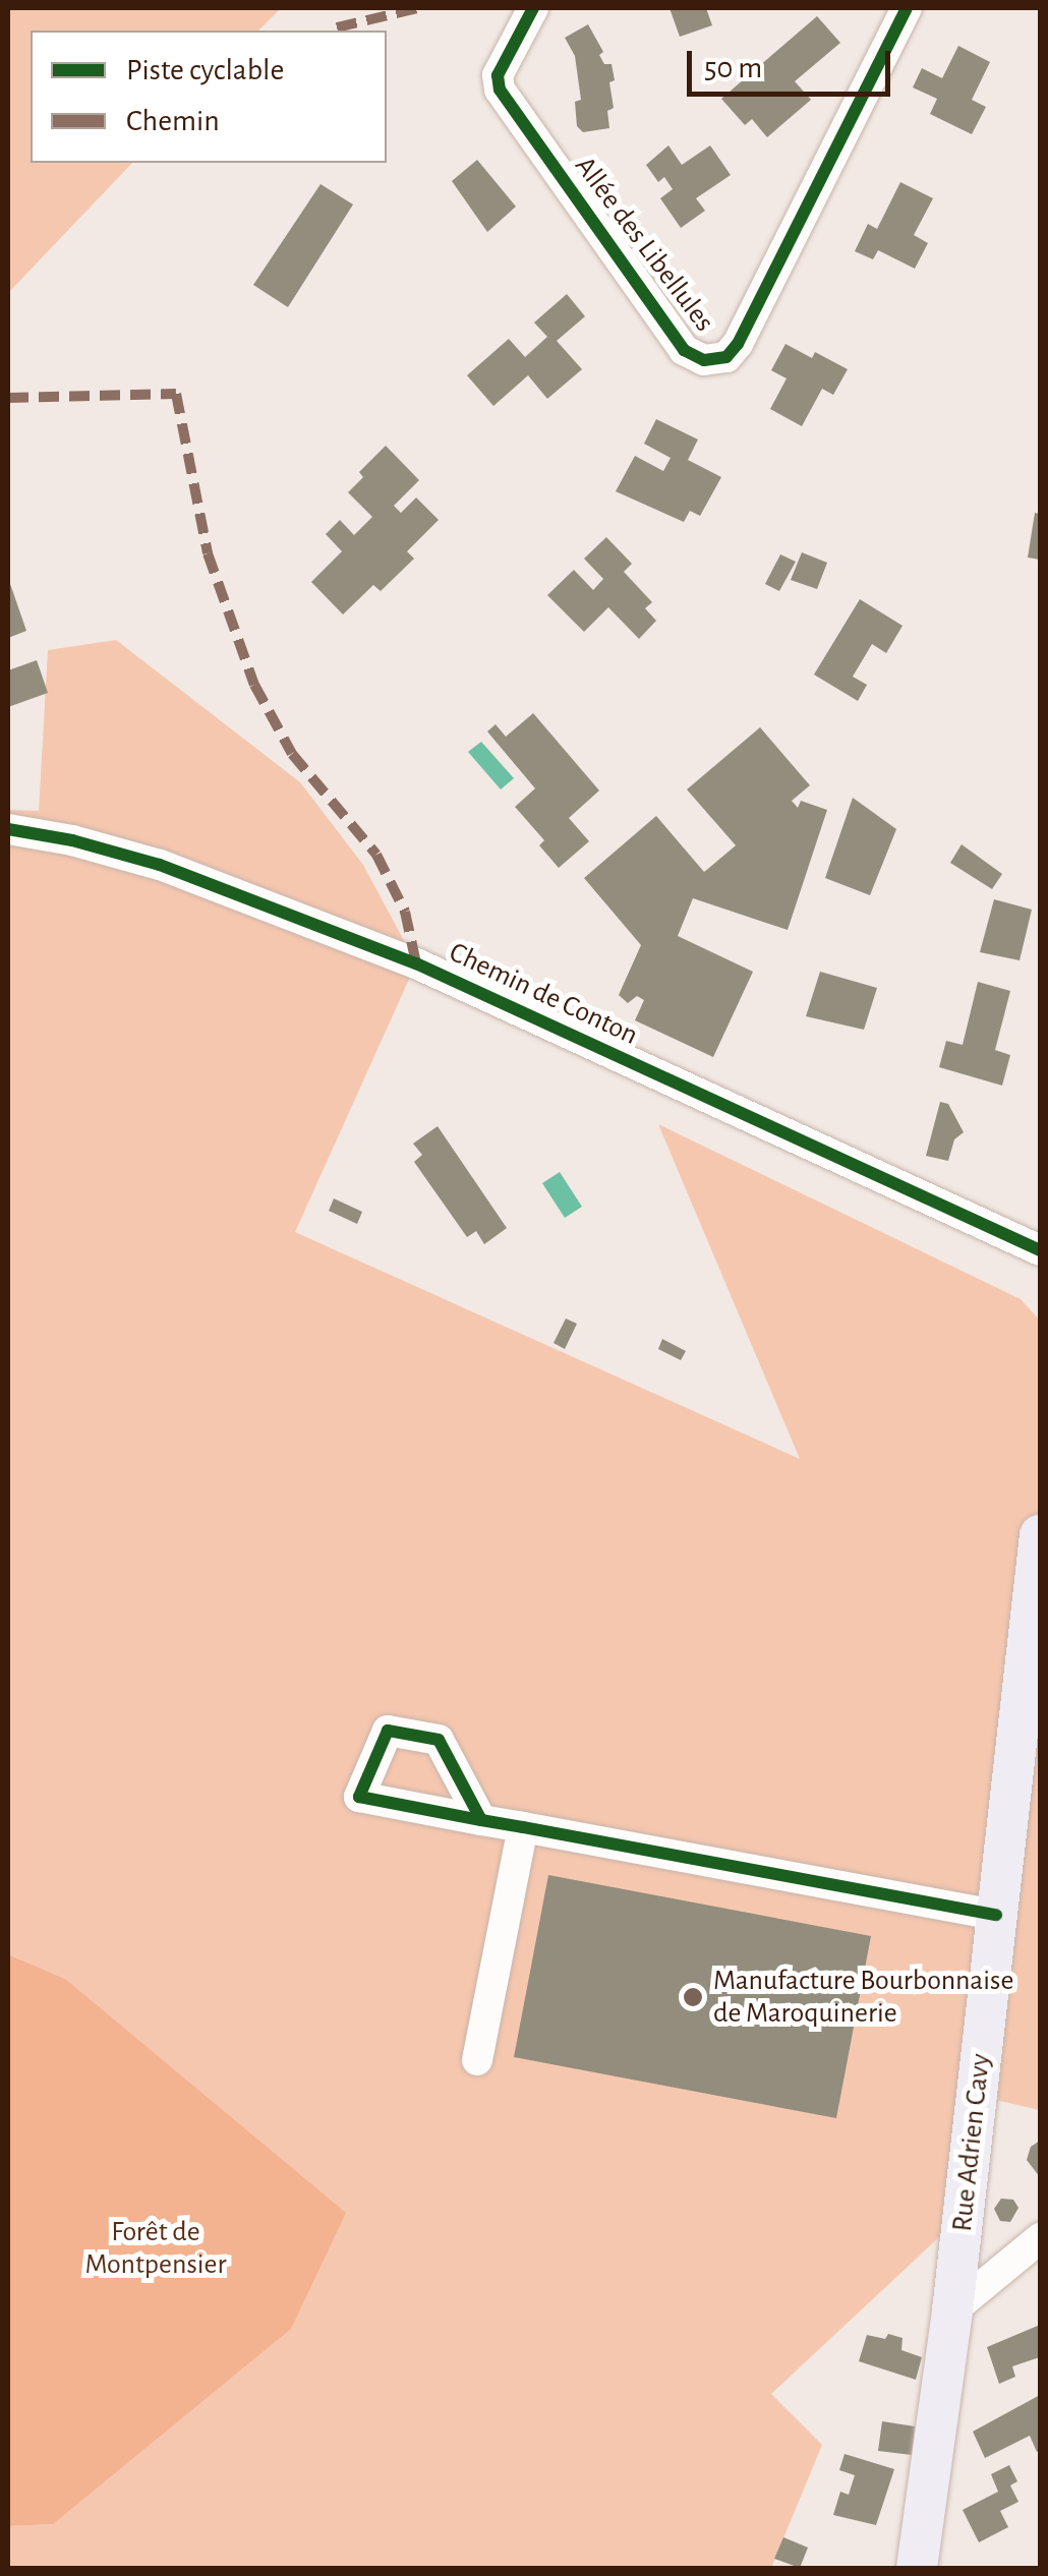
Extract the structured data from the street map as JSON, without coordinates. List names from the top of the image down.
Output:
{
  "streets": {
    "main road": ["Rue Adrien Cavy"],
    "street": ["Allée des Libellules", "Chemin de Conton"]
  },
  "parks": ["Forêt de Montpensier"],
  "places": ["Manufacture Bourbonnaise de Maroquinerie"],
  "legend": ["Piste cyclable", "Chemin"],
  "scale_bar": "50 m"
}
